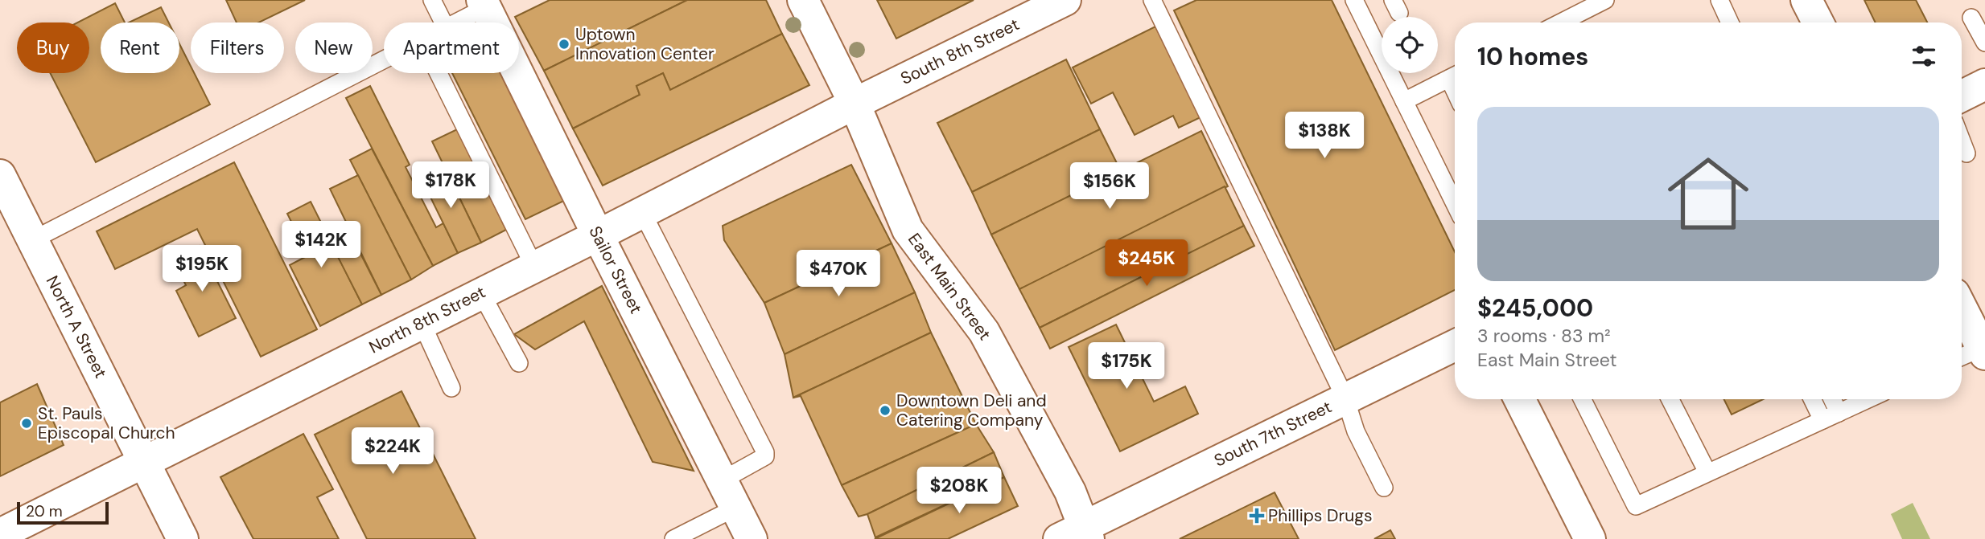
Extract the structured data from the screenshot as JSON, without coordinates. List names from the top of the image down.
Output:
{
  "streets": {
    "main road": [
      "South 8th Street",
      "Sailor Street",
      "East Main Street",
      "North 8th Street",
      "North A Street",
      "South 7th Street"
    ]
  },
  "crossings": [
    ["South 8th Street", "East Main Street"],
    ["South 8th Street", "North 8th Street"],
    ["Sailor Street", "North 8th Street"],
    ["East Main Street", "North 8th Street"],
    ["East Main Street", "South 7th Street"],
    ["North 8th Street", "North A Street"]
  ],
  "places": {
    "other": ["Uptown Innovation Center", "Downtown Deli and Catering Company", "St. Pauls Episcopal Church"],
    "health": ["Phillips Drugs"]
  },
  "scale_bar": "20 m",
  "page": {
    "chip": [
      "Buy",
      "Rent",
      "Filters",
      "New",
      "Apartment"
    ],
    "heading": "10 homes",
    "list": [
      {
        "name": "$245,000",
        "note": "3 rooms · 83 m² · East Main Street"
      }
    ],
    "price": [
      "$138K",
      "$178K",
      "$156K",
      "$142K",
      "$245K",
      "$195K",
      "$470K",
      "$175K",
      "$224K",
      "$208K"
    ],
    "scale": "20 m"
  }
}
